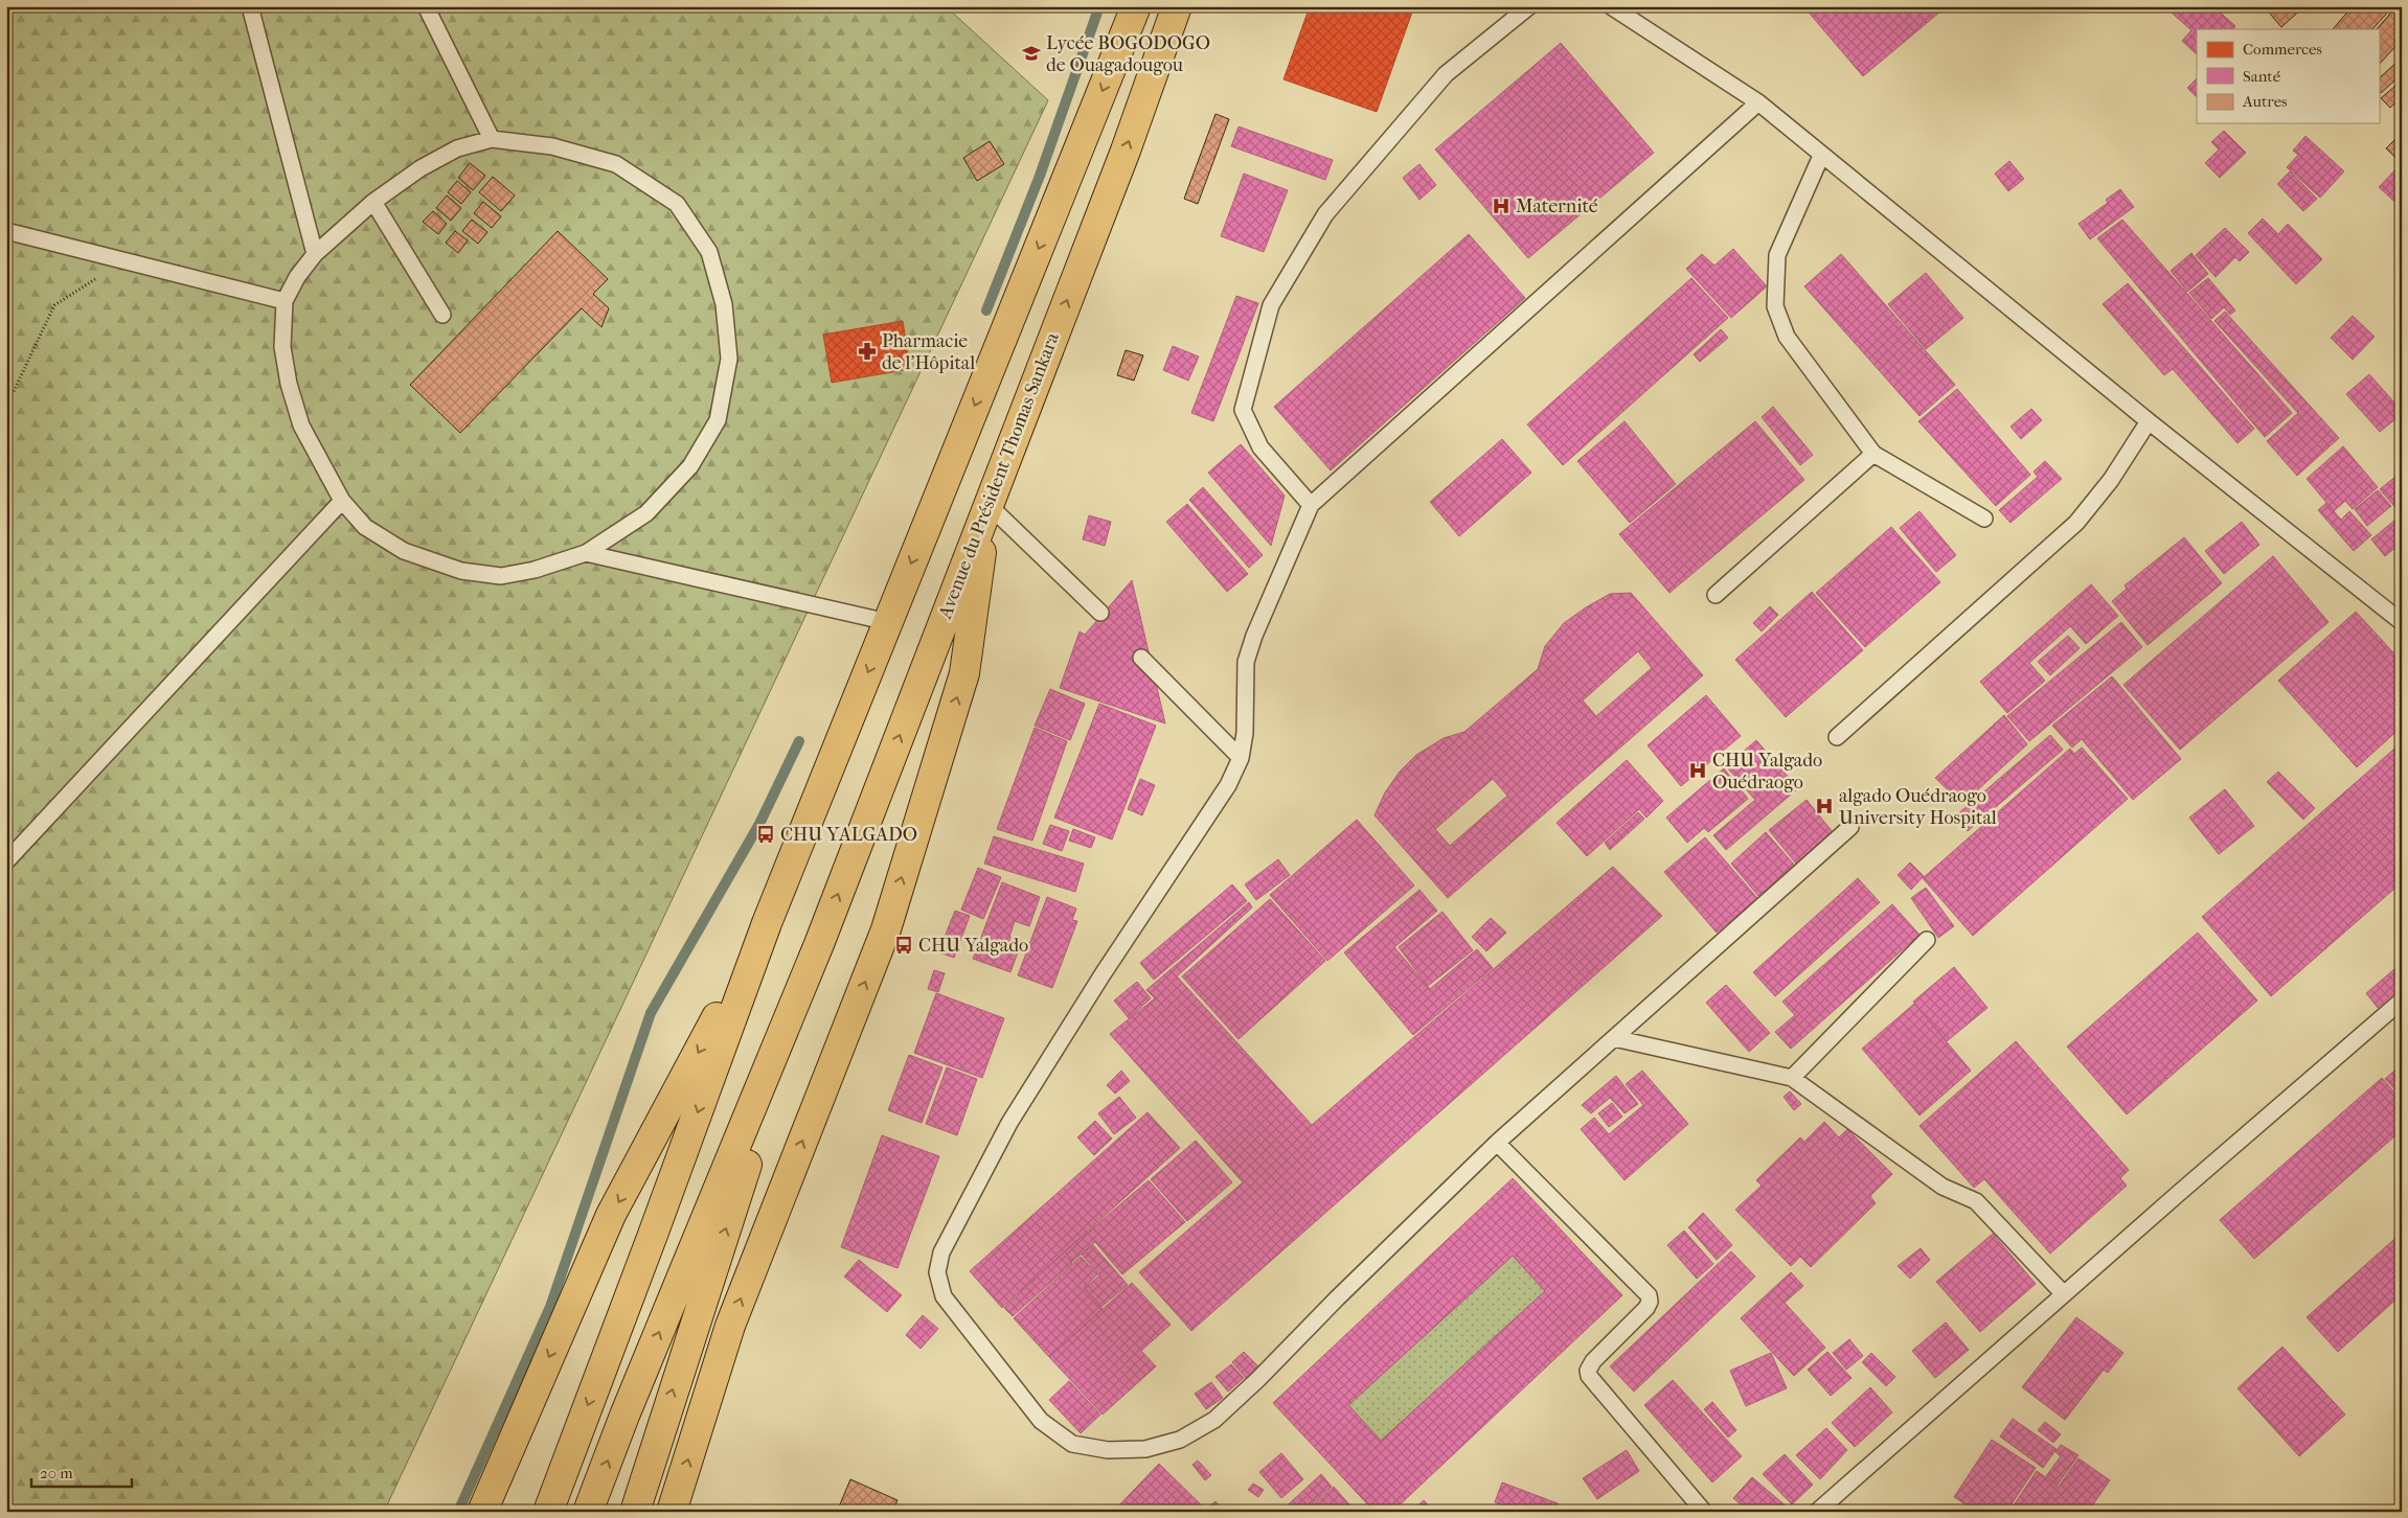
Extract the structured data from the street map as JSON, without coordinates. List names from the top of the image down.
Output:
{
  "streets": {
    "highway": ["Avenue du Président Thomas Sankara"]
  },
  "places": {
    "school or university": ["Lycée BOGODOGO de Ouagadougou"],
    "hospital": ["Maternité", "CHU Yalgado Ouédraogo", "algado Ouédraogo University Hospital"],
    "pharmacy": ["Pharmacie de l'Hôpital"],
    "bus stop": ["CHU YALGADO", "CHU Yalgado"]
  },
  "legend": ["Commerces", "Santé", "Autres"],
  "scale_bar": "20 m"
}
